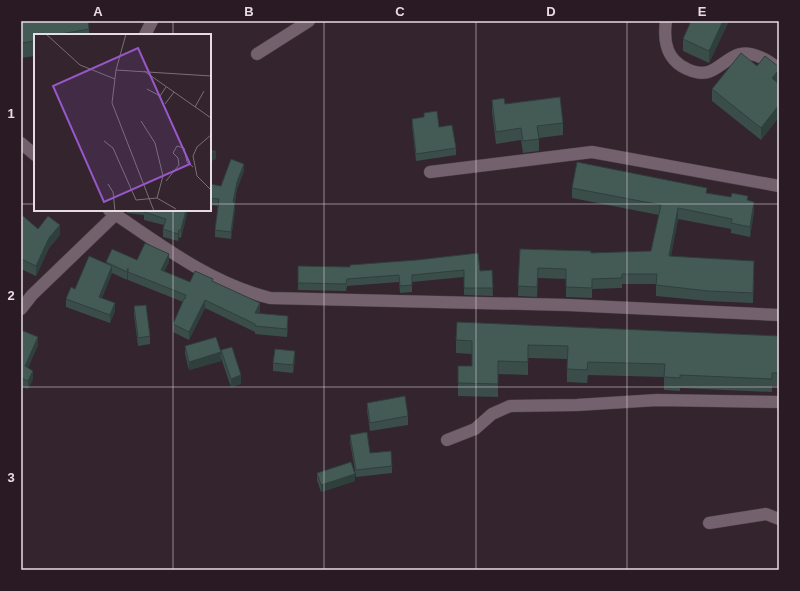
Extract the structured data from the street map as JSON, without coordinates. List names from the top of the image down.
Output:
{
  "grid": {
    "columns": [
      "A",
      "B",
      "C",
      "D",
      "E"
    ],
    "rows": ["1", "2", "3"]
  }
}
